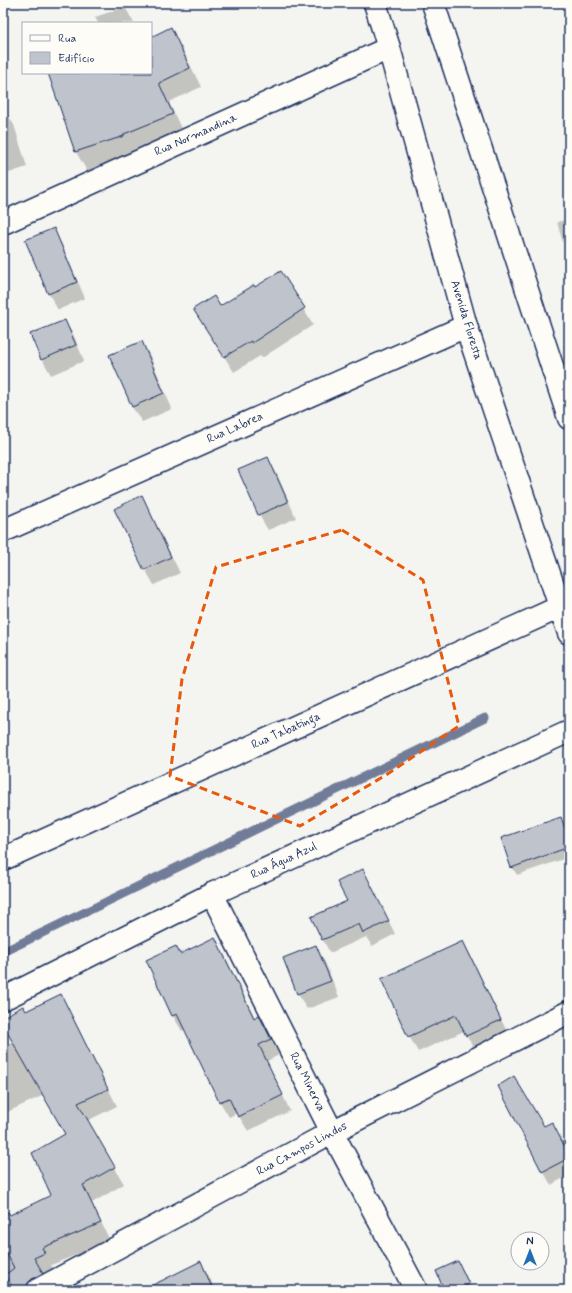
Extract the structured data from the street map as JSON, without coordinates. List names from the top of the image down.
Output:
{
  "streets": {
    "street": [
      "Rua Normandina",
      "Avenida Floresta",
      "Rua Labrea",
      "Rua Tabatinga",
      "Rua Água Azul",
      "Rua Minerva",
      "Rua Campos Lindos"
    ]
  },
  "crossings": [
    ["Rua Normandina", "Avenida Floresta"],
    ["Avenida Floresta", "Rua Labrea"],
    ["Avenida Floresta", "Rua Tabatinga"],
    ["Rua Água Azul", "Rua Minerva"],
    ["Rua Minerva", "Rua Campos Lindos"]
  ],
  "legend": ["Rua", "Edifício"],
  "north": "top"
}
